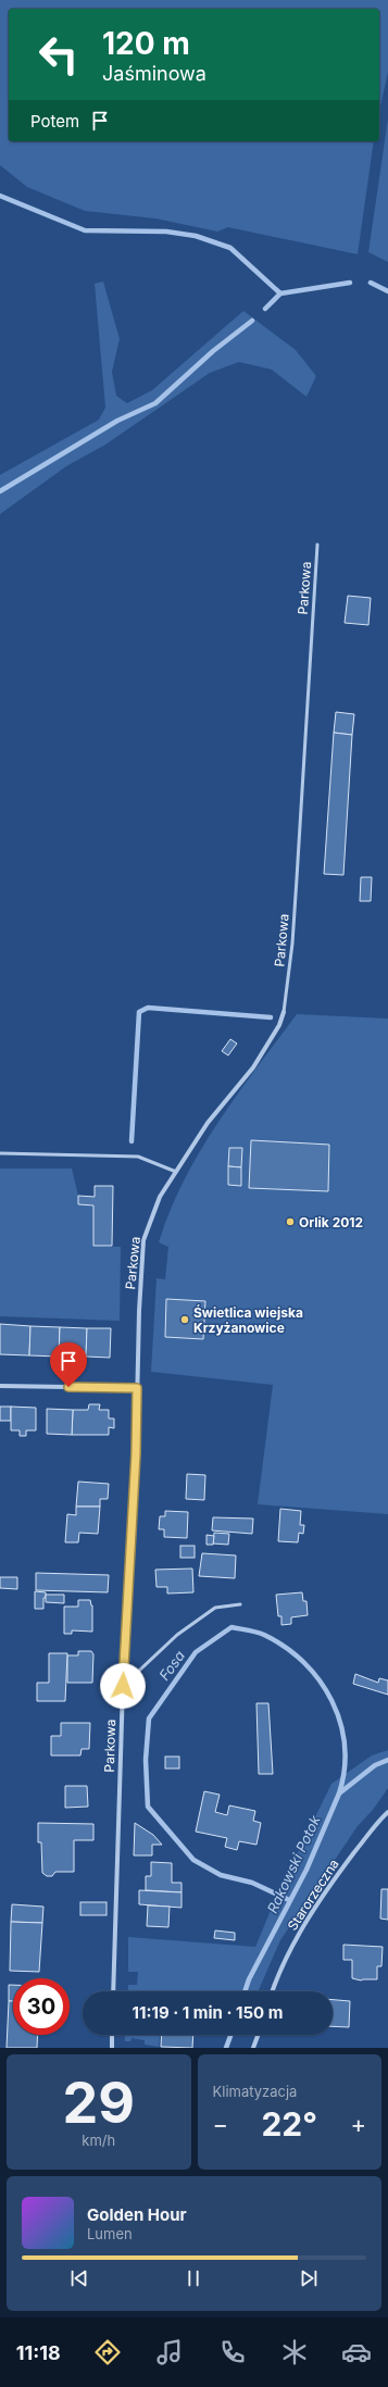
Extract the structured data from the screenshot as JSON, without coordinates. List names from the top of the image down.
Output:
{
  "streets": {
    "street": ["Parkowa", "Starorzeczna"]
  },
  "water": ["Fosa", "Rakowski Potok"],
  "places": ["Orlik 2012", "Świetlica wiejska Krzyżanowice"],
  "page": {
    "turn": ["120 m", "Jaśminowa"],
    "then": "Potem",
    "limit": "30",
    "trip": "11:19 · 1 min · 150 m",
    "tile": [
      ["29", "km/h"],
      "Klimatyzacja"
    ],
    "heat": ["−", "22°", "+"],
    "song": ["Golden Hour", "Lumen"],
    "tabs": "11:18"
  }
}
